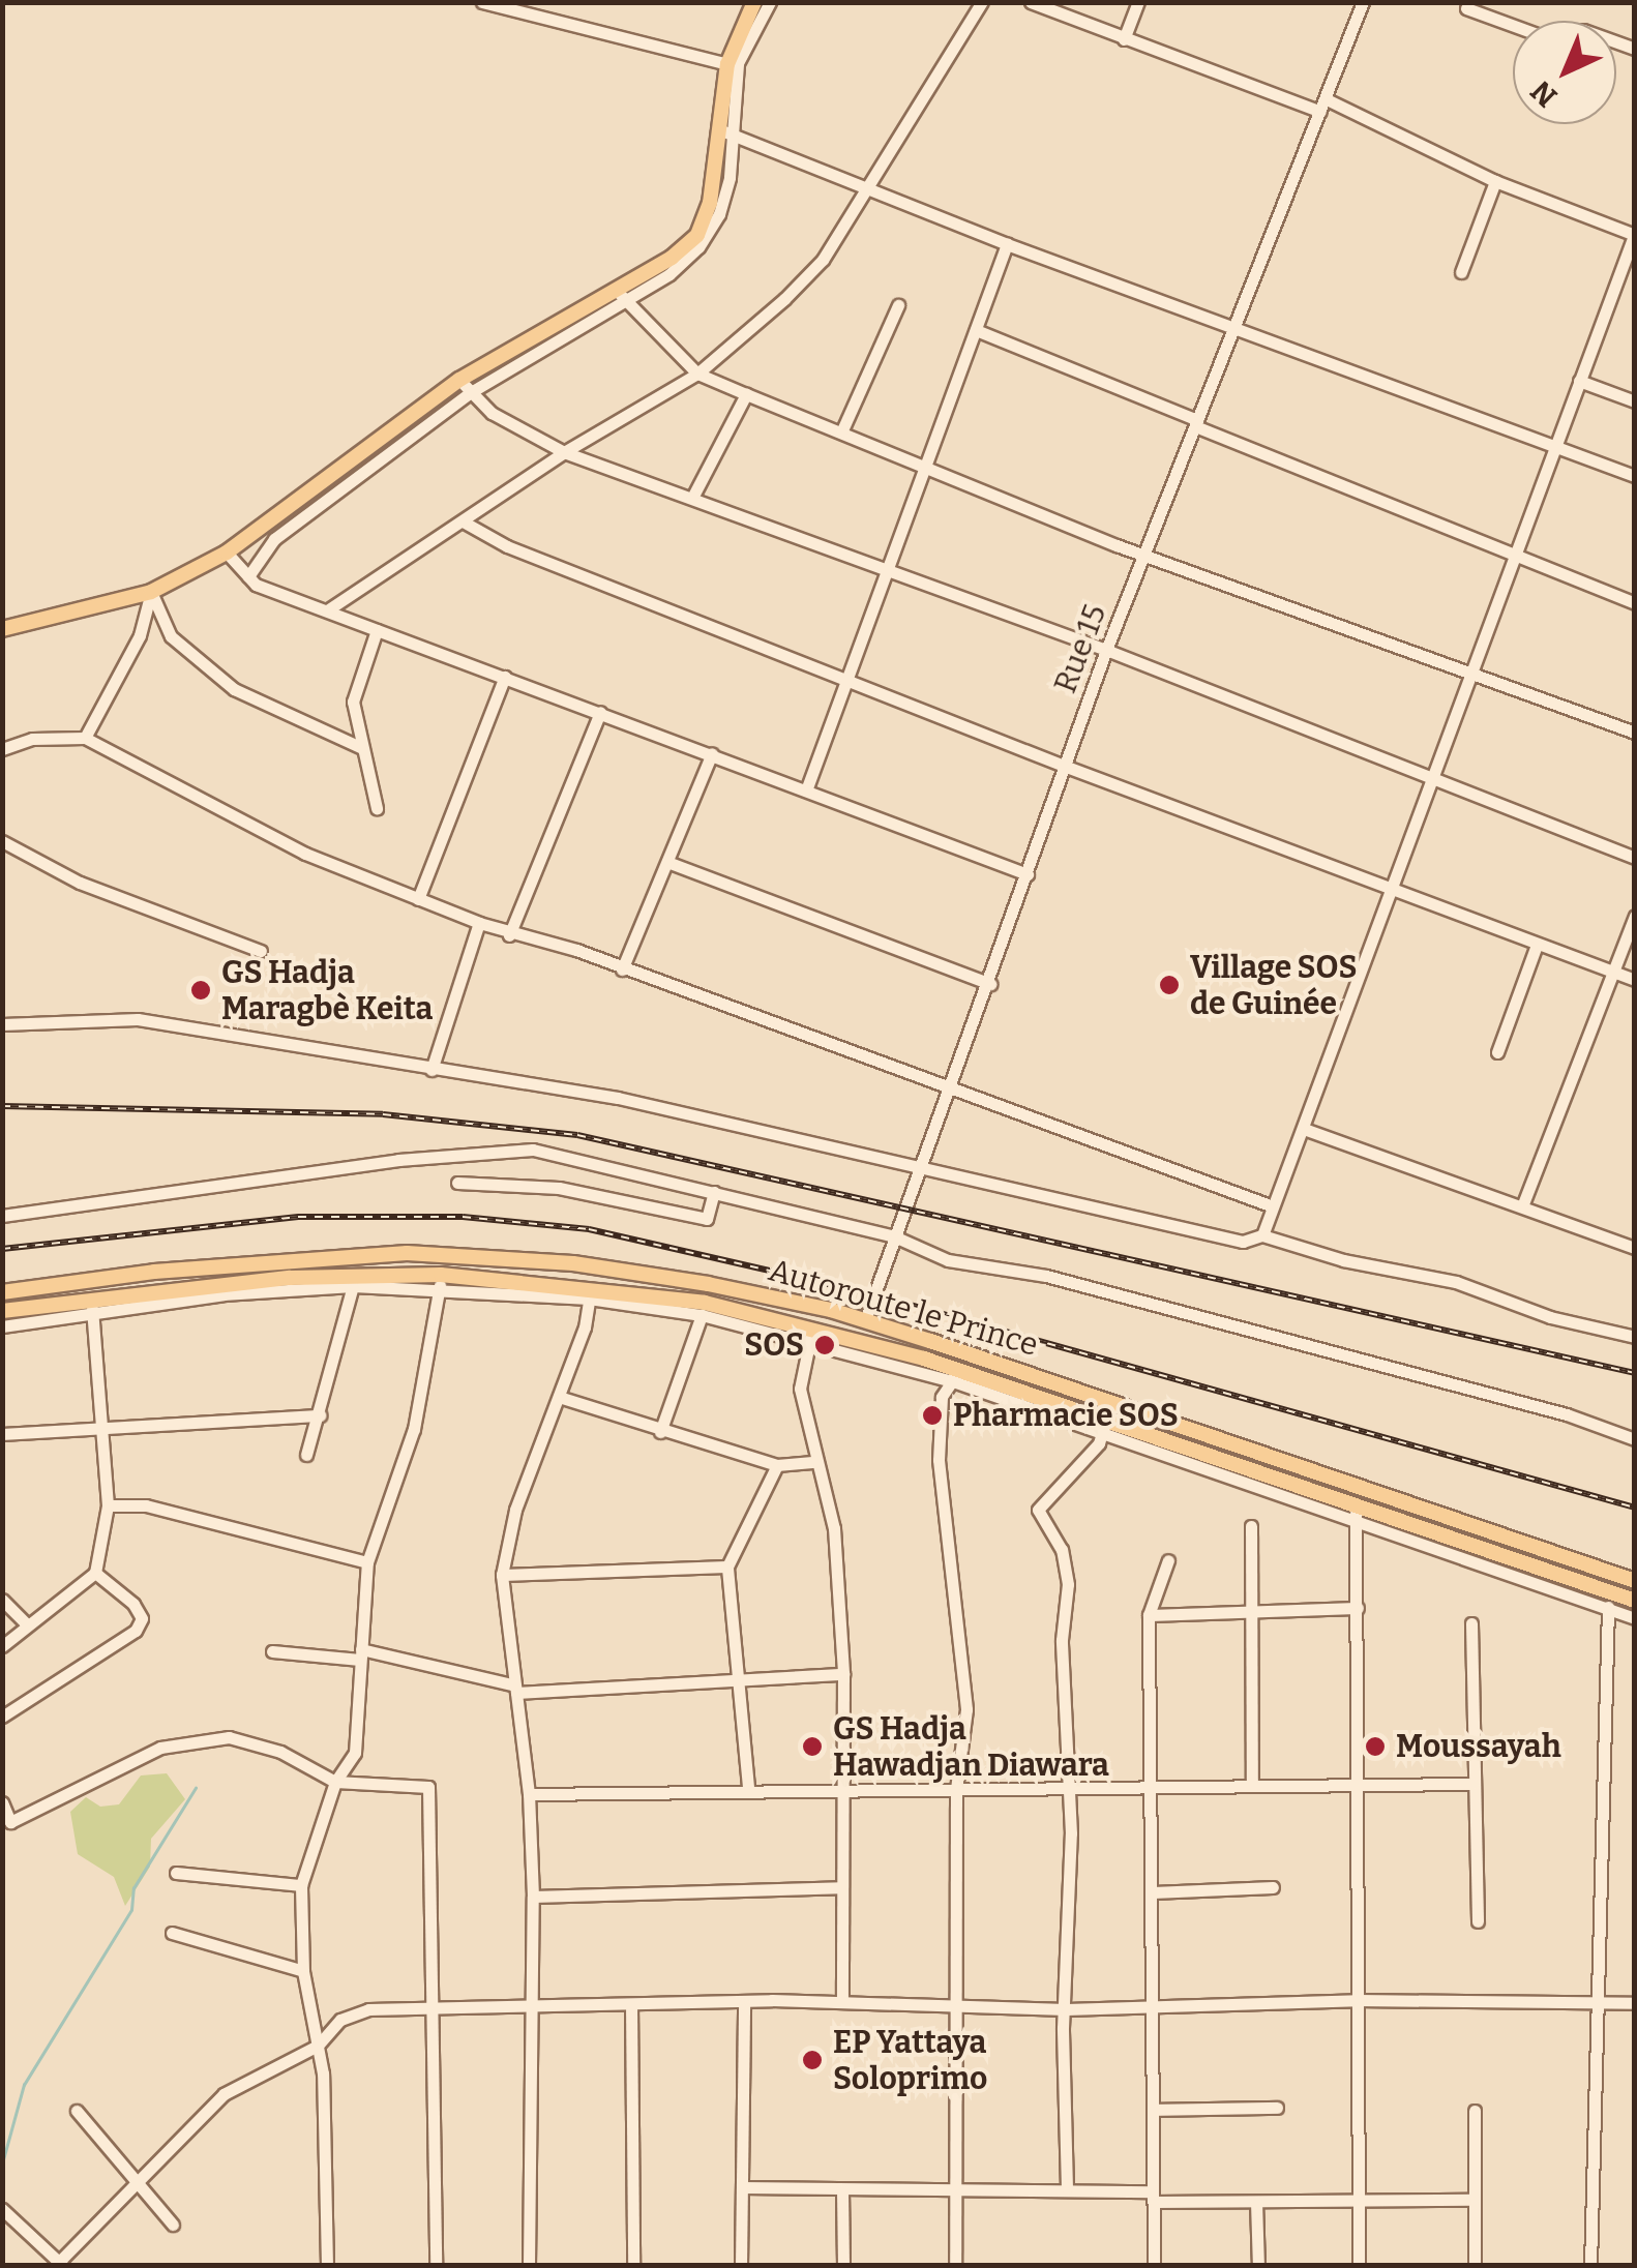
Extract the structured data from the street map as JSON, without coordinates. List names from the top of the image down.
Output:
{
  "streets": {
    "main road": ["Autoroute le Prince"],
    "street": ["Rue 15"]
  },
  "crossings": [
    ["Rue 15", "Autoroute le Prince"]
  ],
  "places": [
    "Village SOS de Guinée",
    "GS Hadja Maragbè Keita",
    "SOS",
    "Pharmacie SOS",
    "GS Hadja Hawadjan Diawara",
    "Moussayah",
    "EP Yattaya Soloprimo"
  ],
  "north": "bottom left"
}
